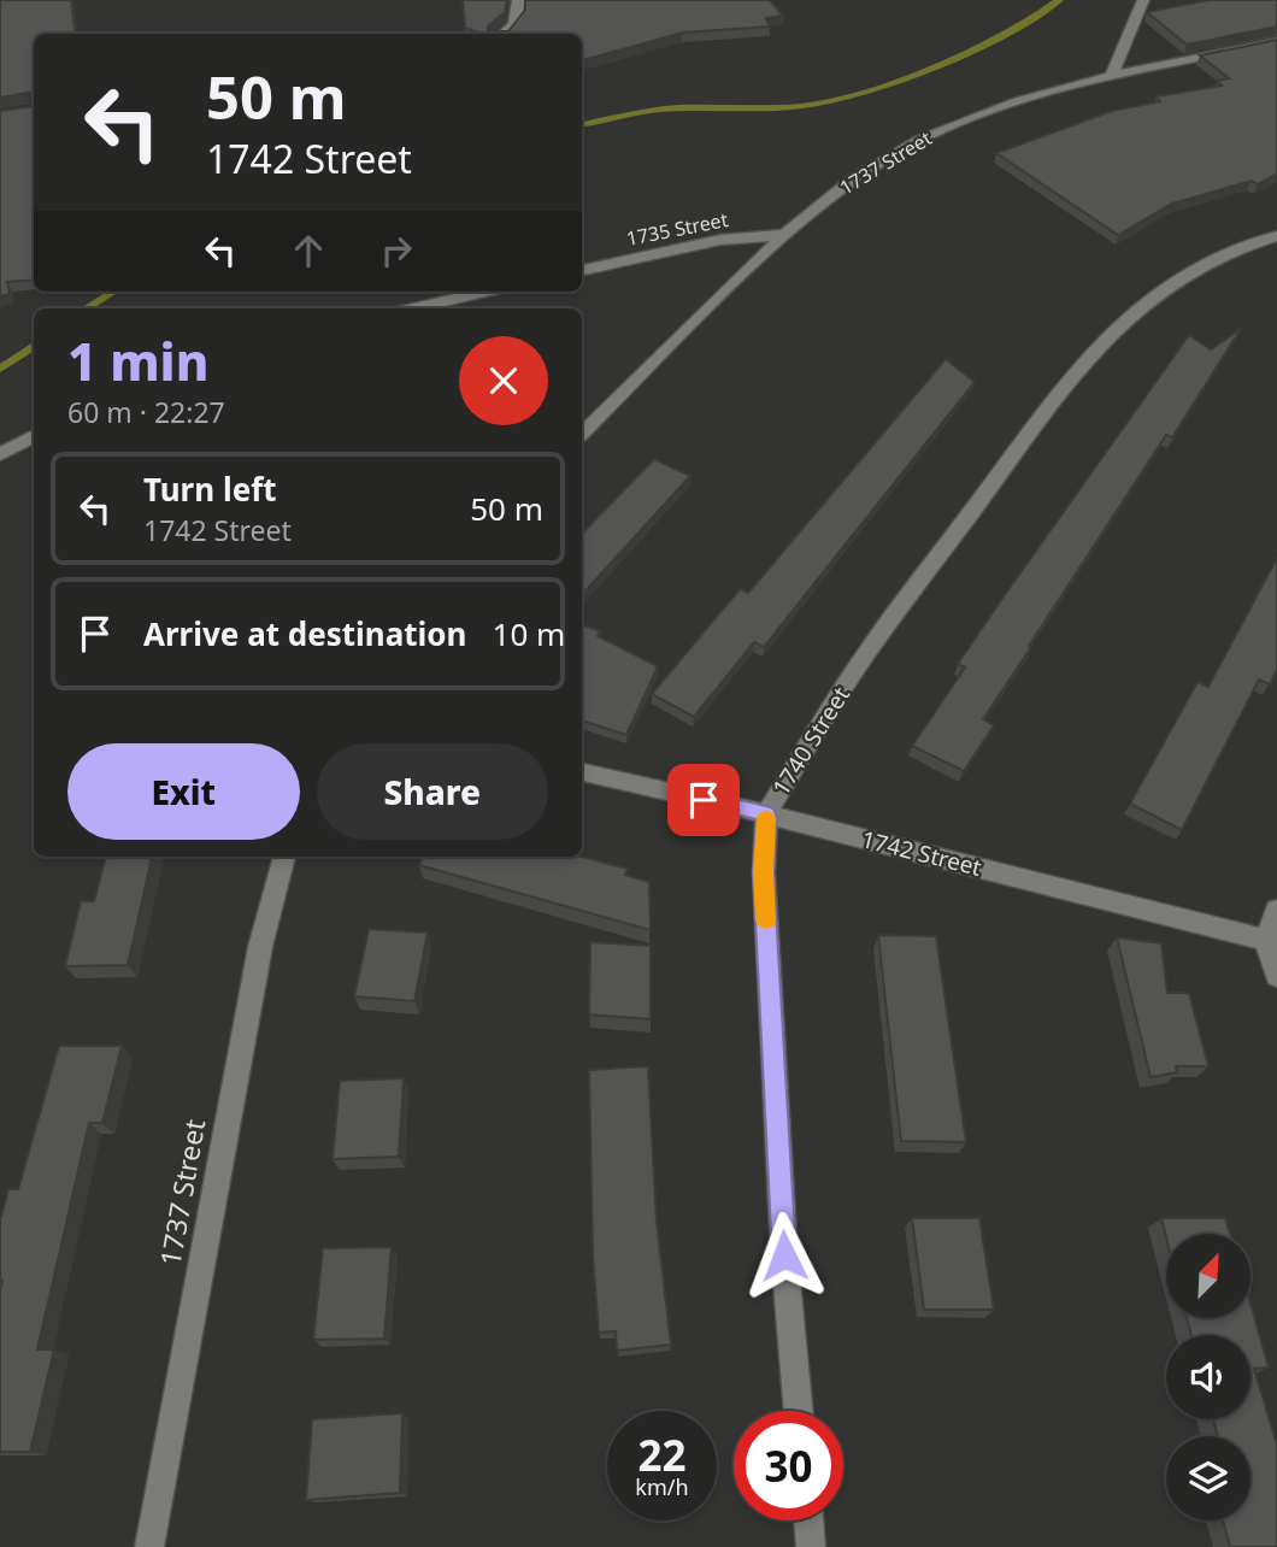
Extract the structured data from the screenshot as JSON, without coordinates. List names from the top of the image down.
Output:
{
  "streets": {
    "street": [
      "1737 Street",
      "1735 Street",
      "1740 Street",
      "1742 Street"
    ]
  },
  "crossings": [
    ["1737 Street", "1735 Street"],
    ["1740 Street", "1742 Street"]
  ],
  "north": "top right",
  "page": {
    "turn": ["50 m", "1742 Street"],
    "heading": ["1 min", "60 m · 22:27"],
    "list": [
      {
        "name": "Turn left",
        "note": "1742 Street",
        "value": "50 m"
      },
      {
        "name": "Arrive at destination",
        "value": "10 m"
      }
    ],
    "buttons": ["Exit", "Share"],
    "speed": "22 km/h",
    "limit": "30"
  }
}
